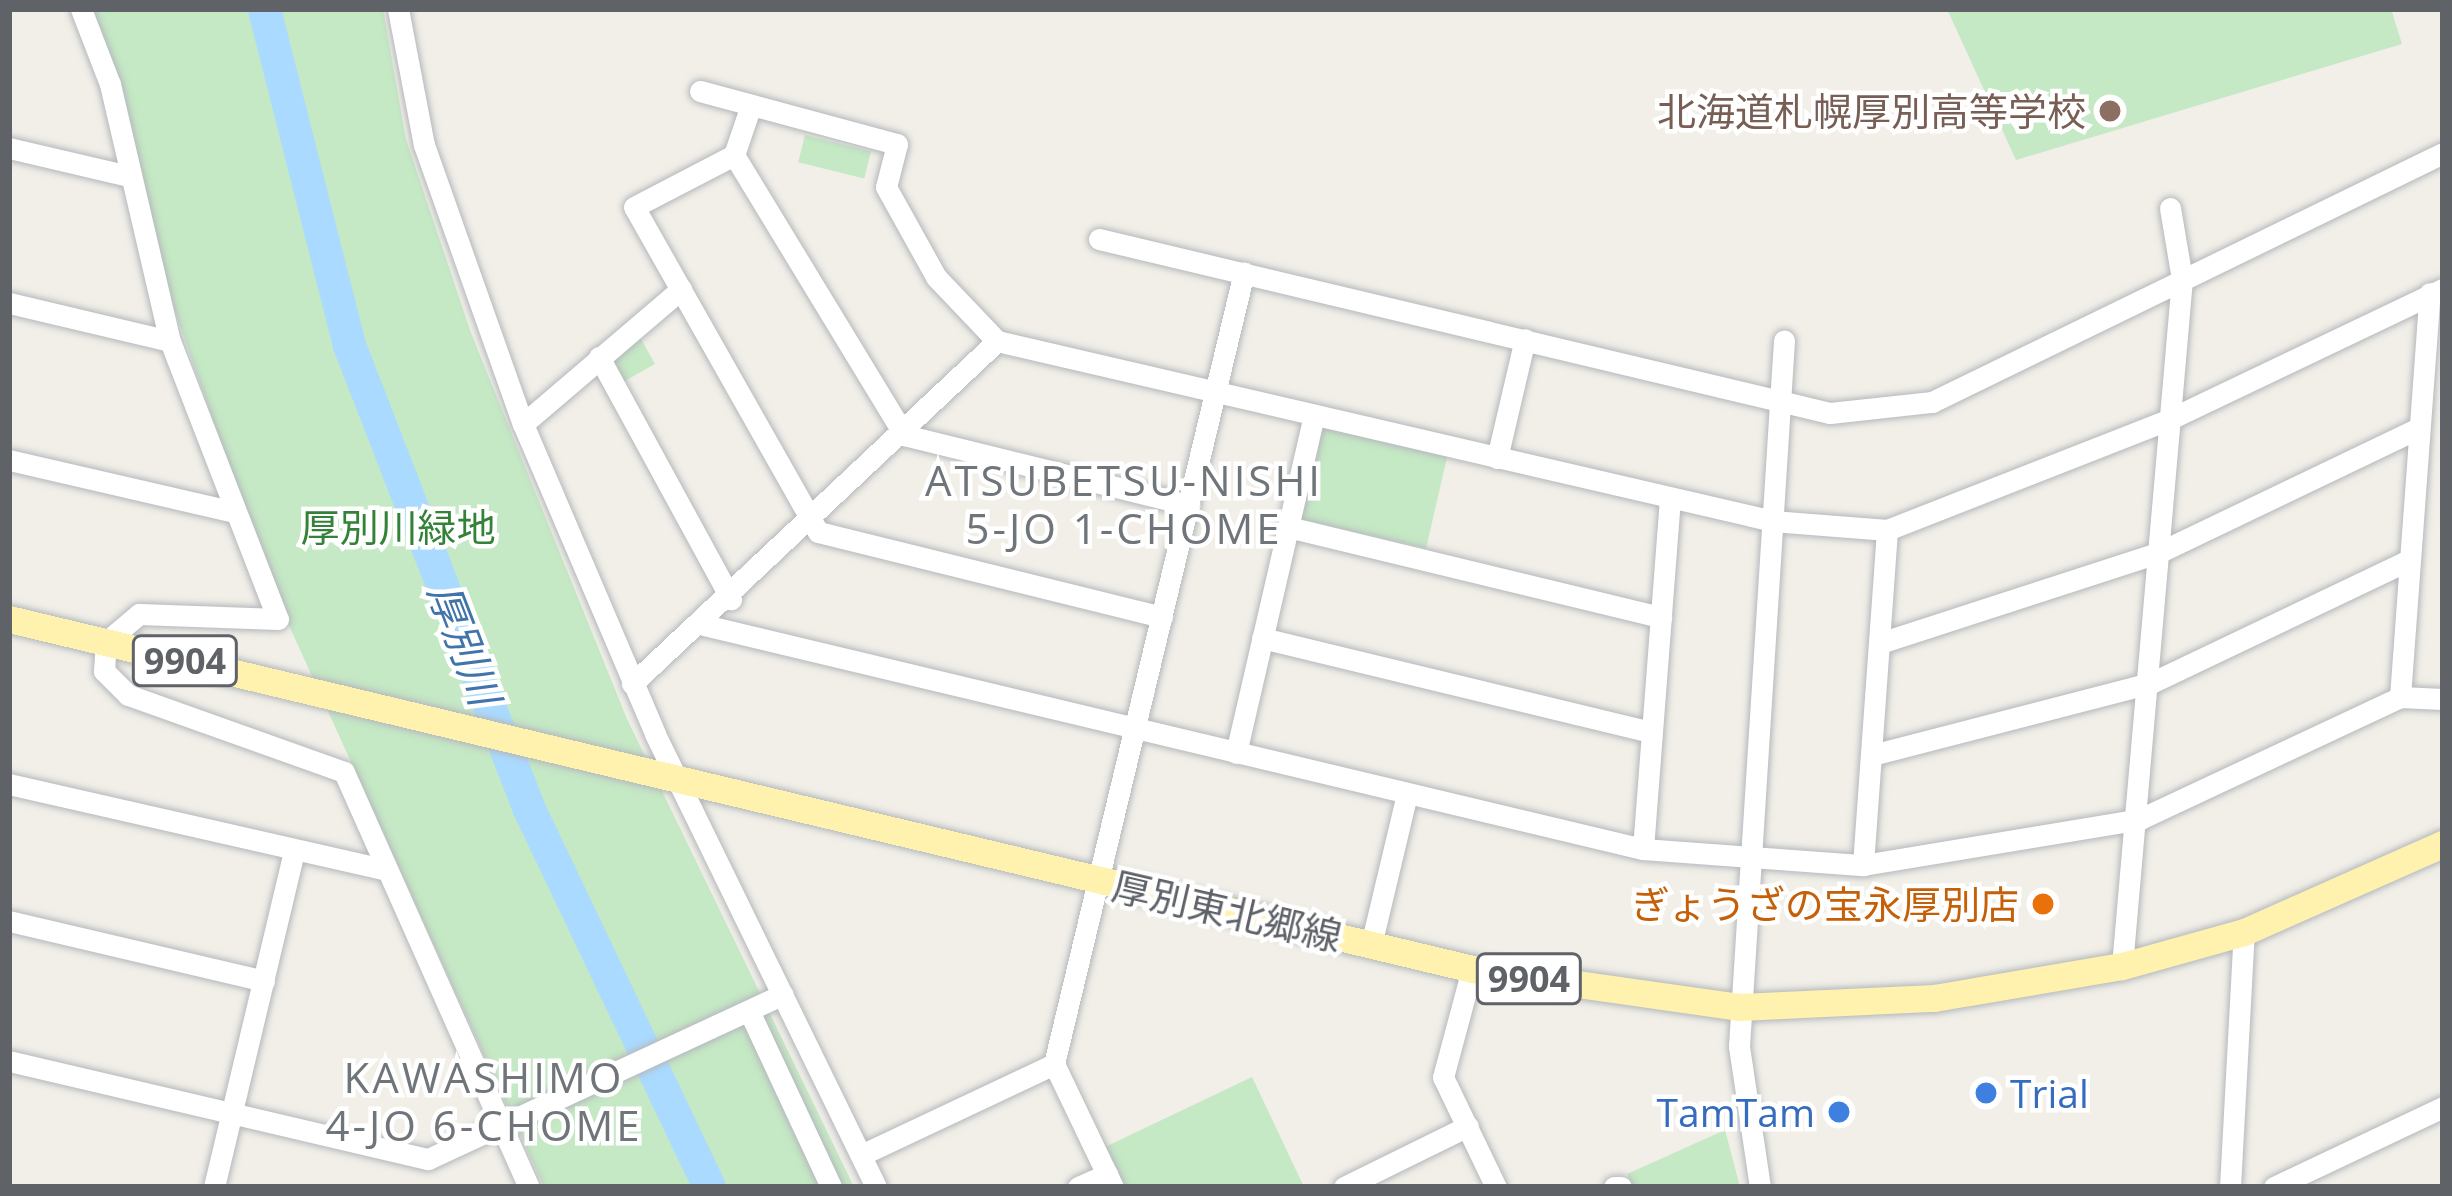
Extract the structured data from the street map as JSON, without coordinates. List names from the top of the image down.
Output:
{
  "streets": {
    "main road": ["9904", "厚別東北郷線"]
  },
  "districts": ["ATSUBETSU-NISHI 5-JO 1-CHOME", "KAWASHIMO 4-JO 6-CHOME"],
  "water": ["厚別川"],
  "parks": ["厚別川緑地"],
  "places": [
    "北海道札幌厚別高等学校",
    "ぎょうざの宝永厚別店",
    "Trial",
    "TamTam"
  ]
}
